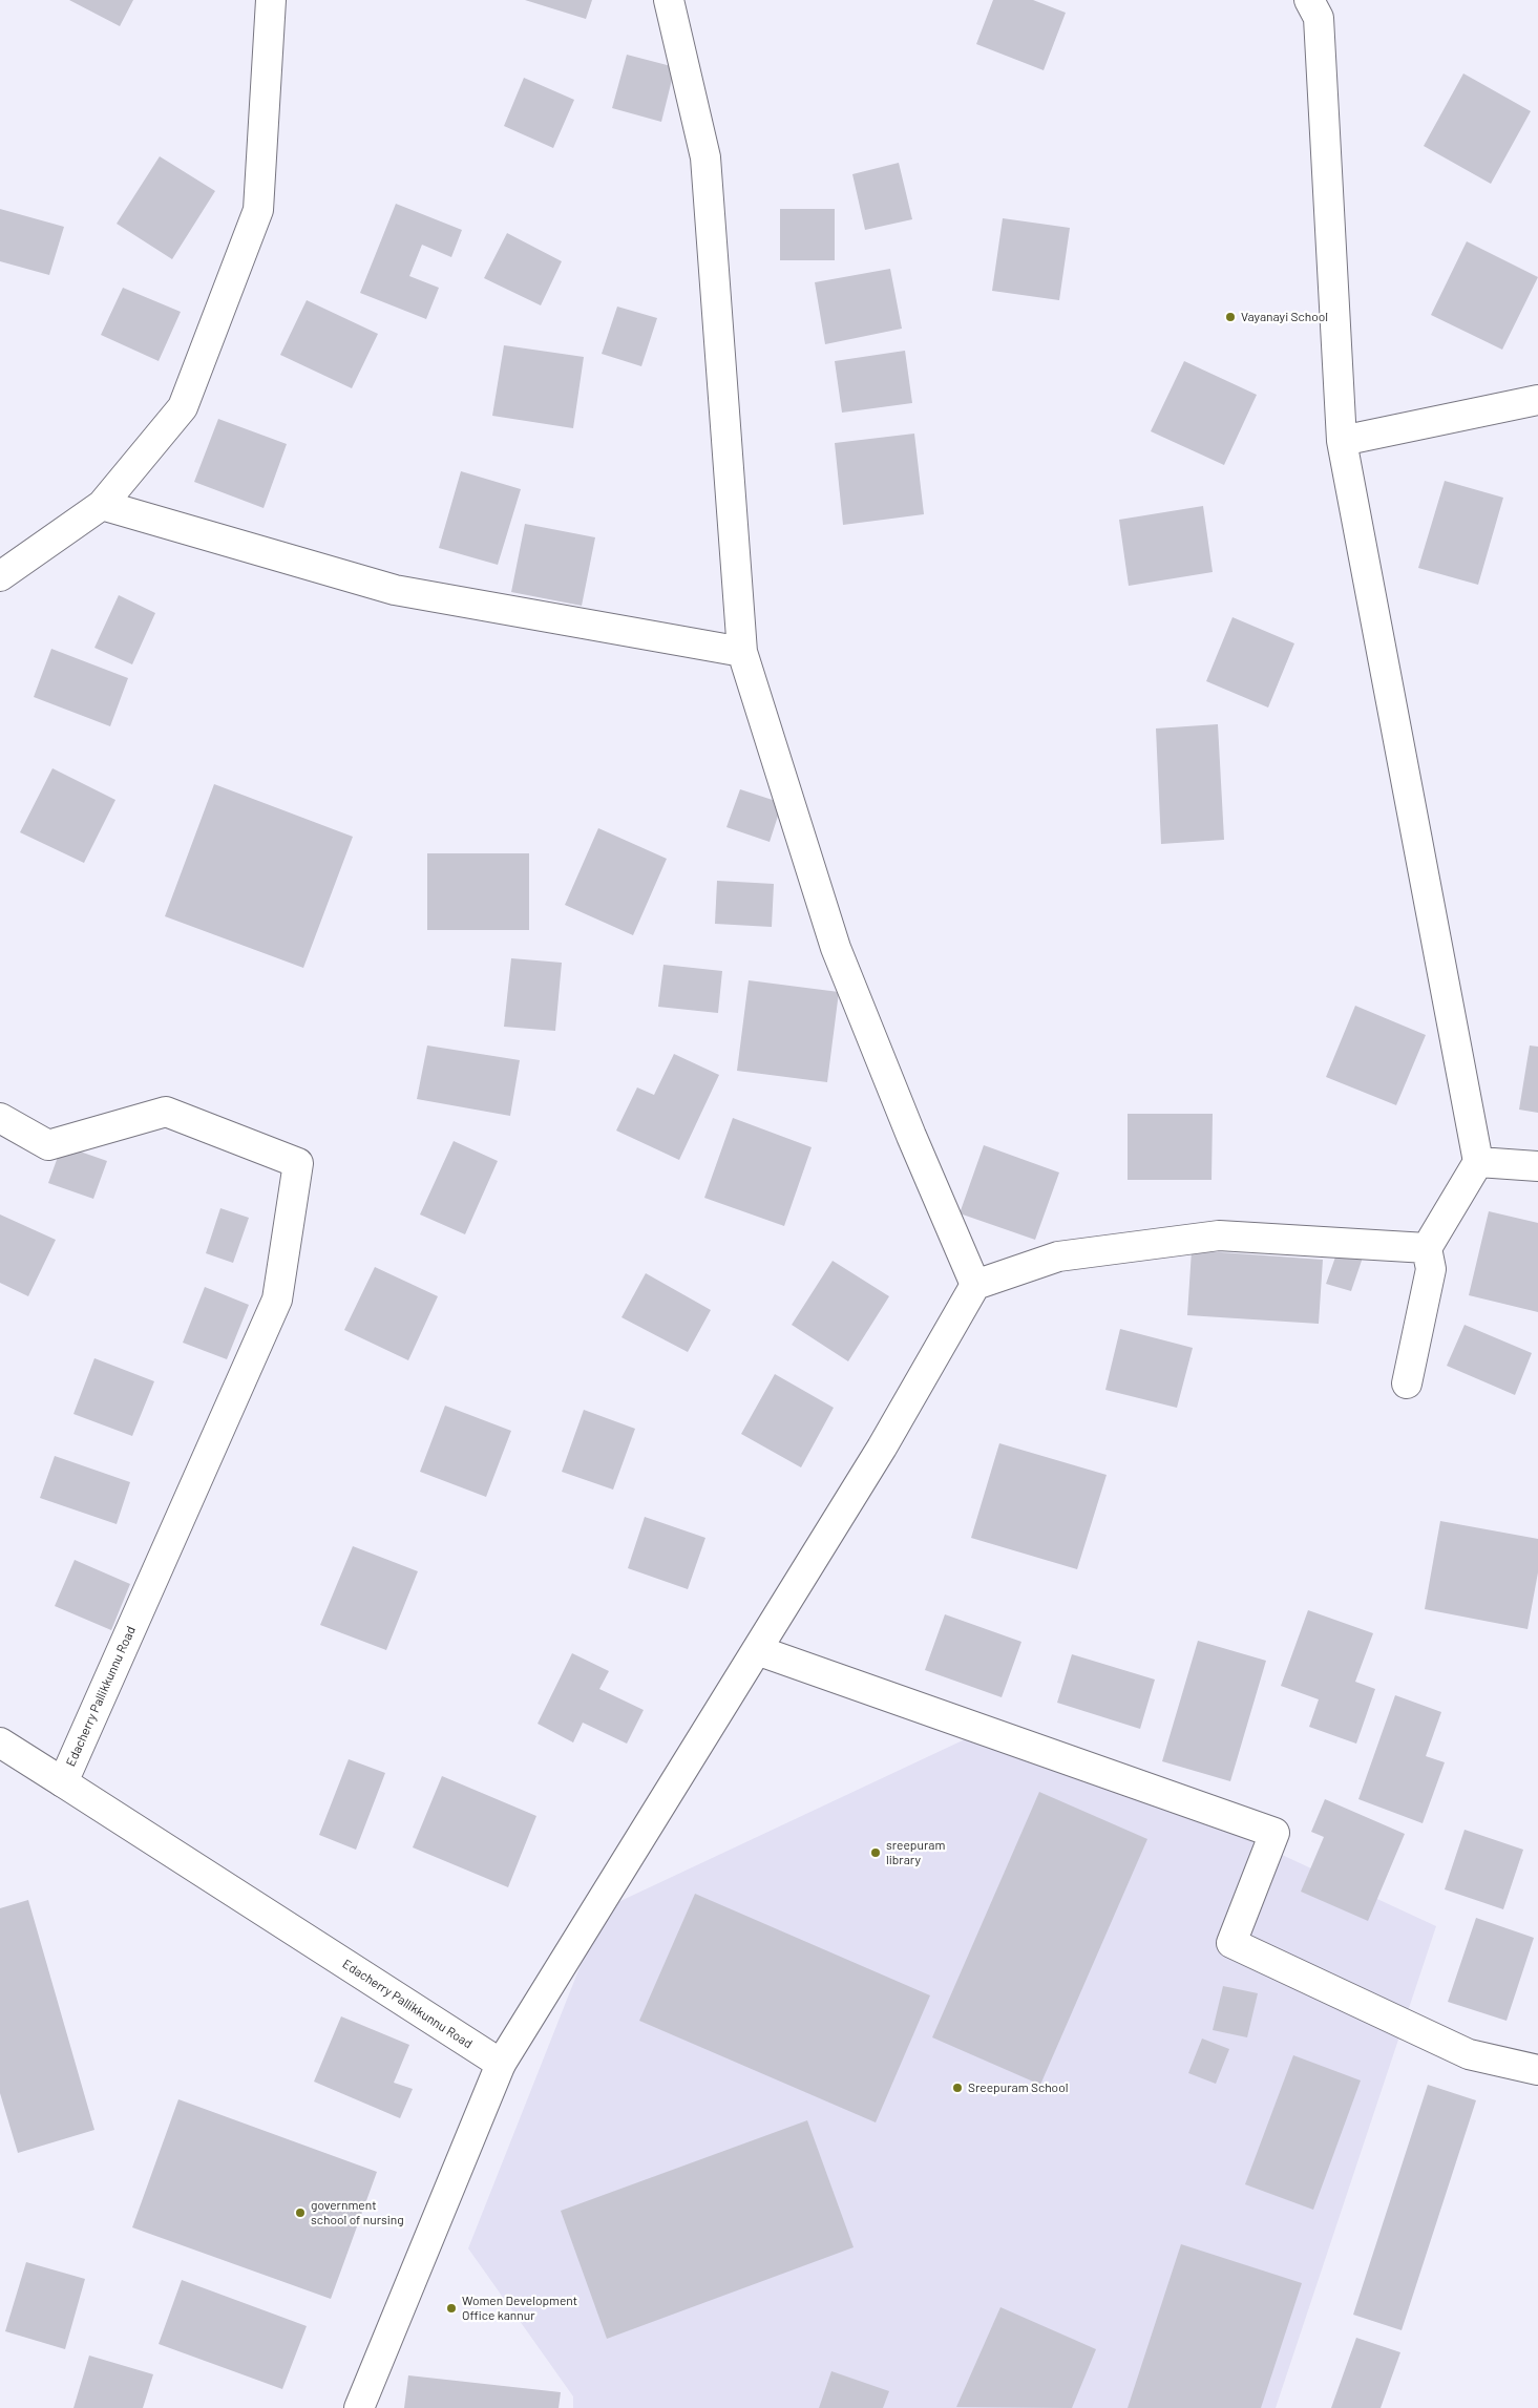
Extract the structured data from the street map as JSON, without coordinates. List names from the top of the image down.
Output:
{
  "streets": {
    "street": ["Edacherry Pallikkunnu Road"]
  },
  "places": [
    "Vayanayi School",
    "sreepuram library",
    "Sreepuram School",
    "government school of nursing",
    "Women Development Office kannur"
  ]
}
